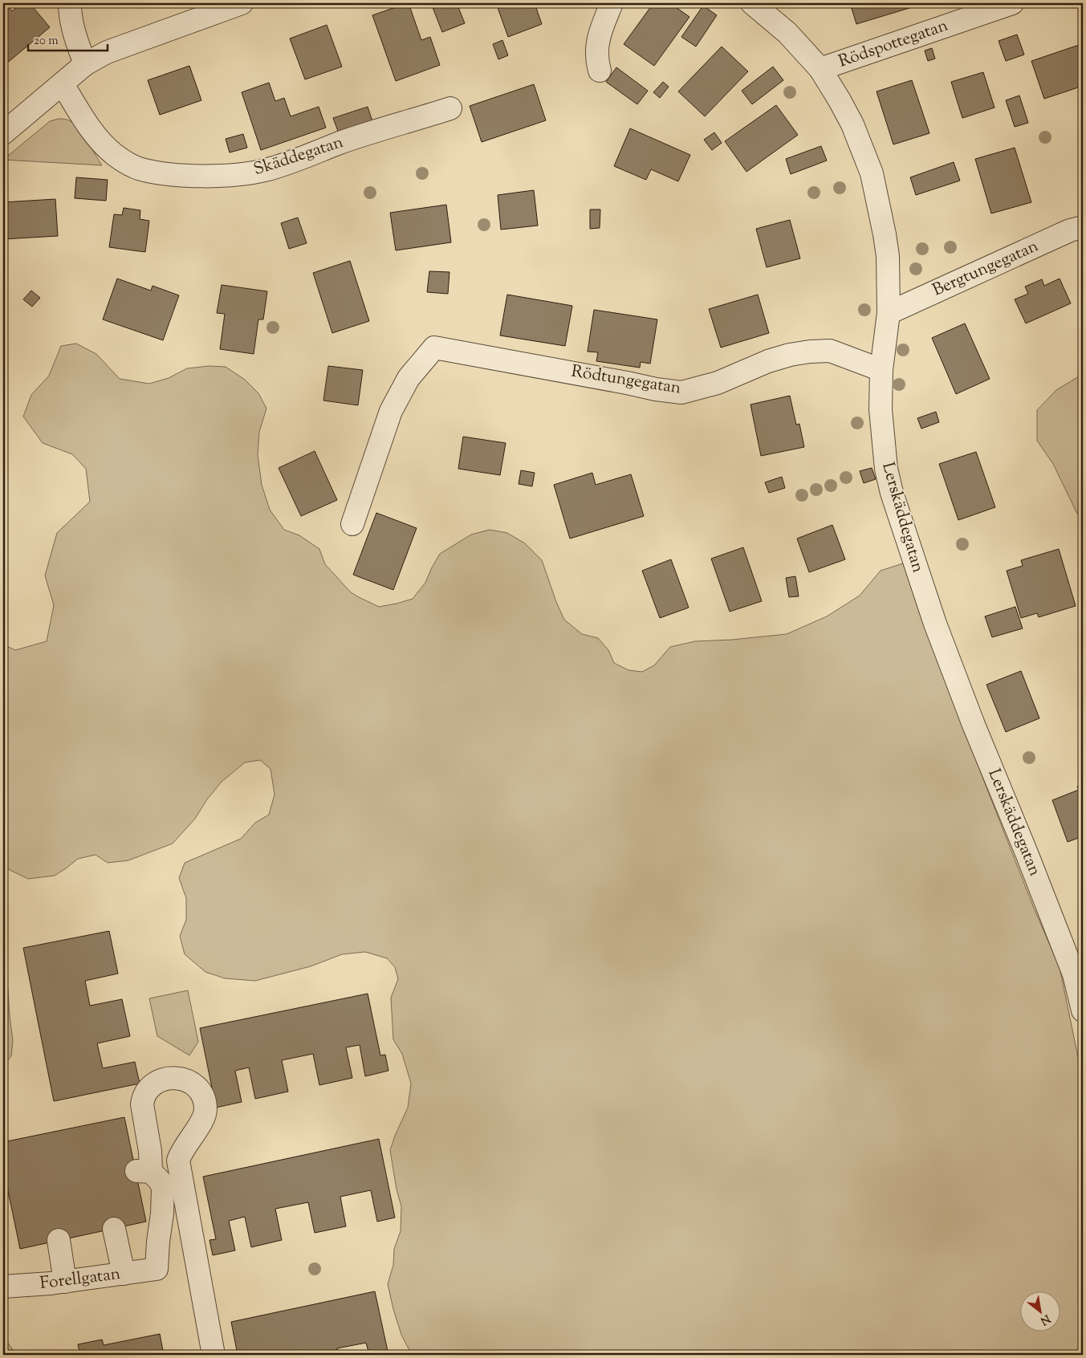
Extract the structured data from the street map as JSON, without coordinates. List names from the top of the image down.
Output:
{
  "streets": {
    "street": [
      "Rödspottegatan",
      "Skäddegatan",
      "Bergtungegatan",
      "Rödtungegatan",
      "Lerskäddegatan",
      "Forellgatan"
    ]
  },
  "crossings": [
    ["Rödspottegatan", "Lerskäddegatan"],
    ["Bergtungegatan", "Lerskäddegatan"],
    ["Rödtungegatan", "Lerskäddegatan"]
  ],
  "scale_bar": "20 m",
  "north": "bottom right"
}
